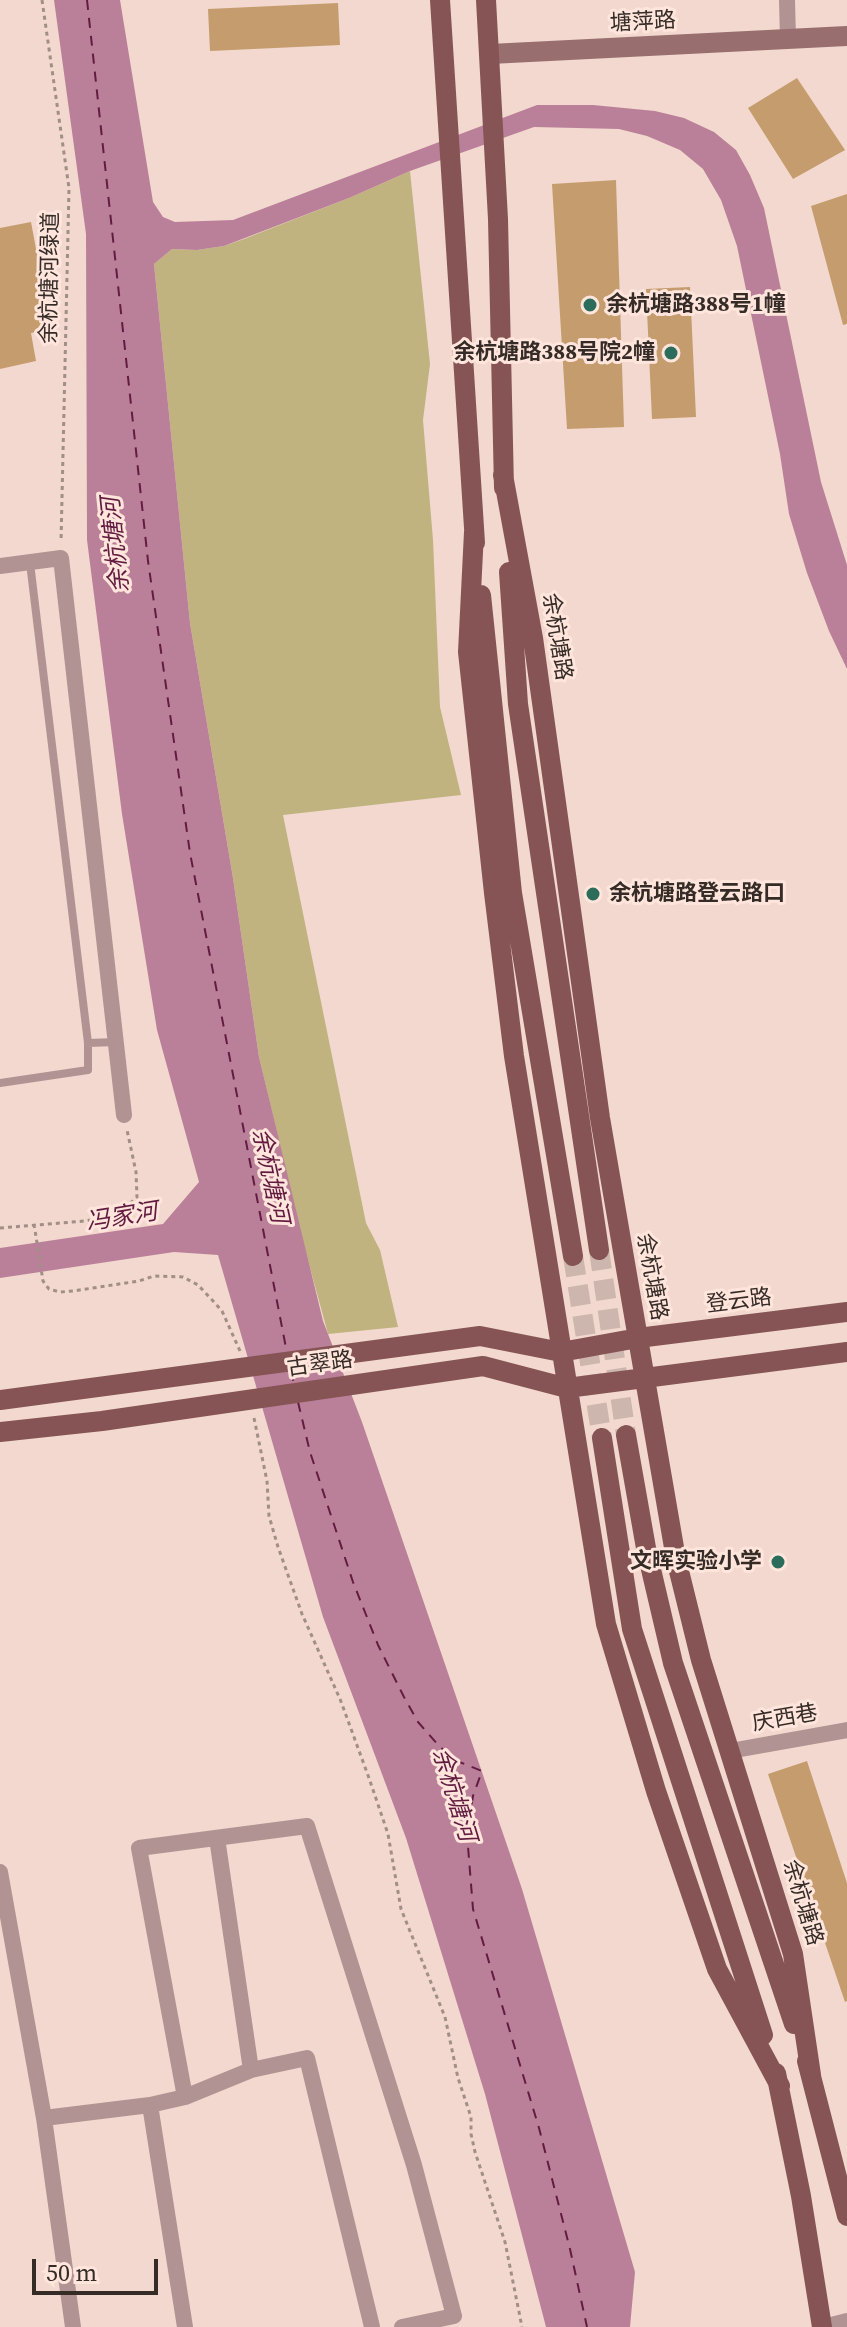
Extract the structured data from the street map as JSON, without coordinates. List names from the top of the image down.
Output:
{
  "streets": {
    "main road": ["余杭塘路", "登云路", "古翠路"],
    "street": ["塘萍路", "庆西巷"],
    "path": ["余杭塘河绿道"]
  },
  "crossings": [
    ["塘萍路", "余杭塘路"],
    ["余杭塘路", "登云路"],
    ["余杭塘路", "古翠路"],
    ["余杭塘路", "庆西巷"],
    ["登云路", "古翠路"]
  ],
  "water": ["余杭塘河", "冯家河"],
  "places": [
    "余杭塘路388号1幢",
    "余杭塘路388号院2幢",
    "余杭塘路登云路口",
    "文晖实验小学"
  ],
  "scale_bar": "50 m"
}
